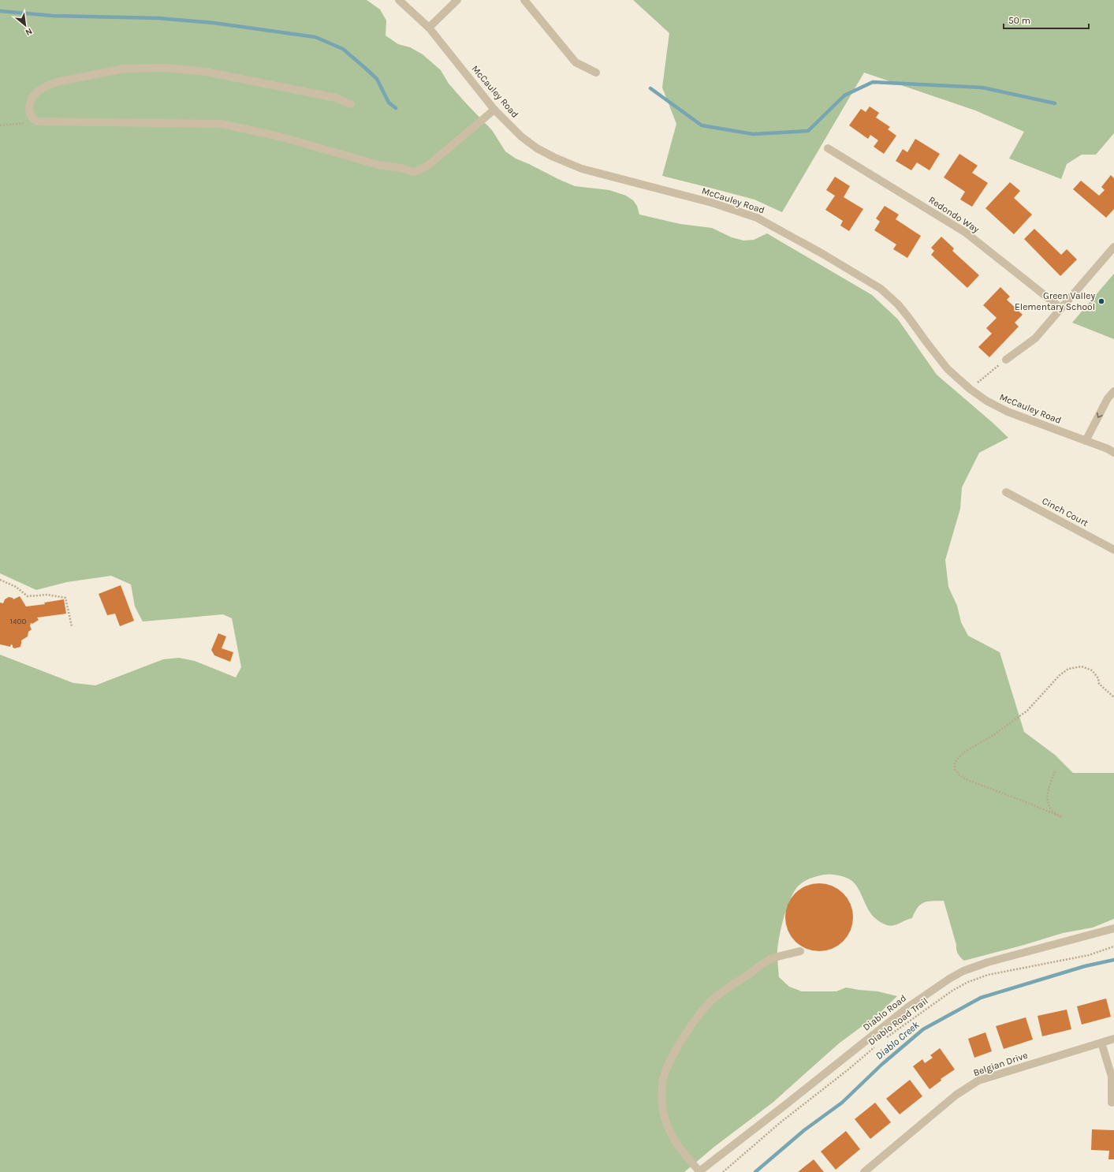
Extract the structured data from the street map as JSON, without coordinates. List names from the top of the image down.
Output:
{
  "streets": {
    "street": [
      "McCauley Road",
      "Redondo Way",
      "Cinch Court",
      "Diablo Road",
      "Belgian Drive"
    ],
    "path": ["Diablo Road Trail"]
  },
  "water": ["Diablo Creek"],
  "places": ["Green Valley Elementary School"],
  "house_numbers": ["1400"],
  "scale_bar": "50 m",
  "north": "bottom right"
}
